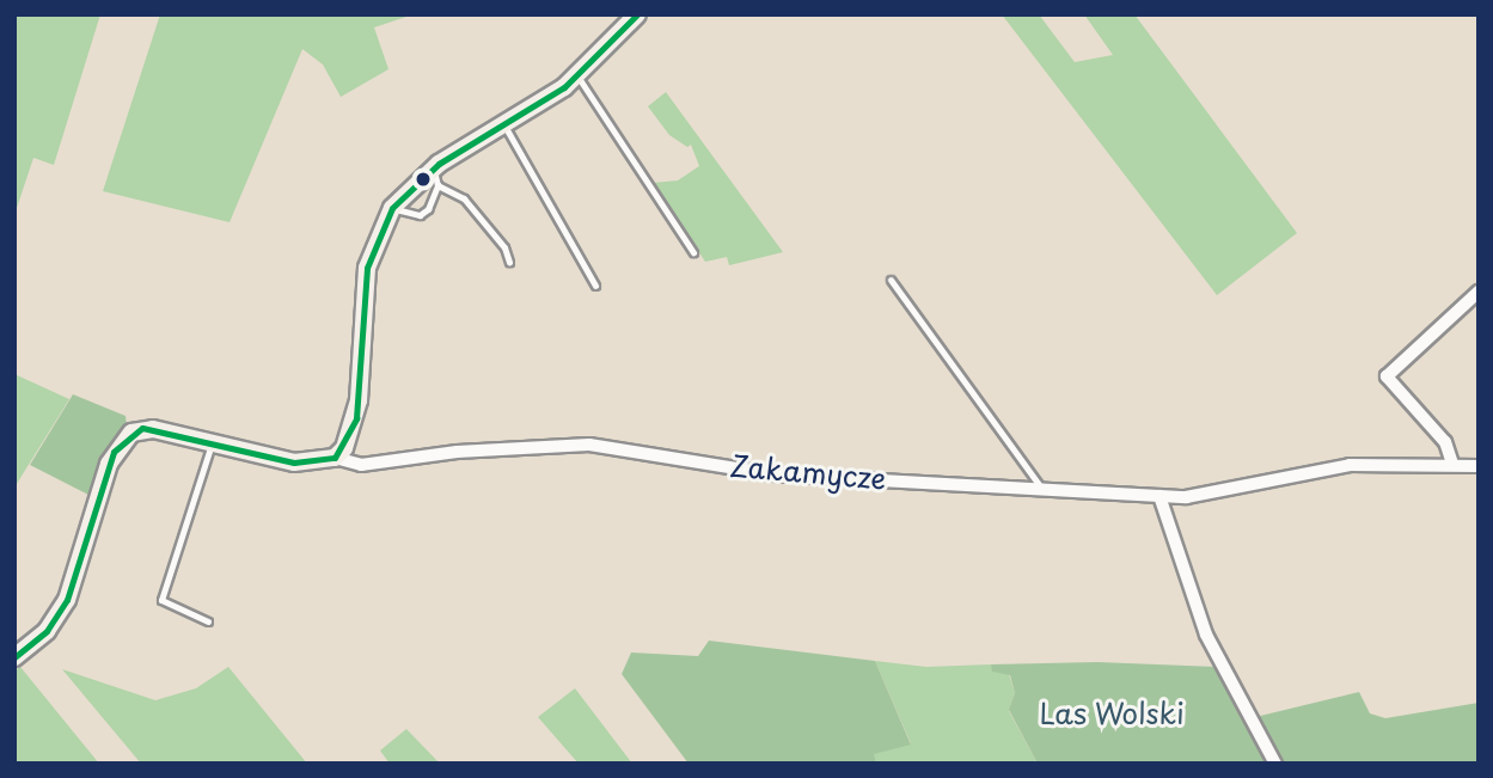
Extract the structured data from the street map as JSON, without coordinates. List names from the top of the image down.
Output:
{
  "streets": {
    "street": ["Zakamycze"]
  },
  "parks": ["Las Wolski"]
}
